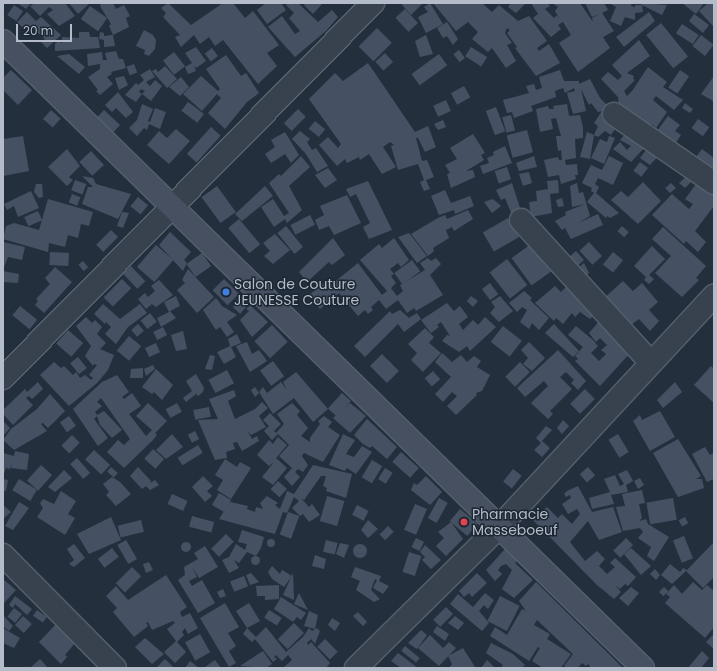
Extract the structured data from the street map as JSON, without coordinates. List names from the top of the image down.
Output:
{
  "places": ["Salon de Couture JEUNESSE Couture", "Pharmacie Masseboeuf"],
  "scale_bar": "20 m"
}
